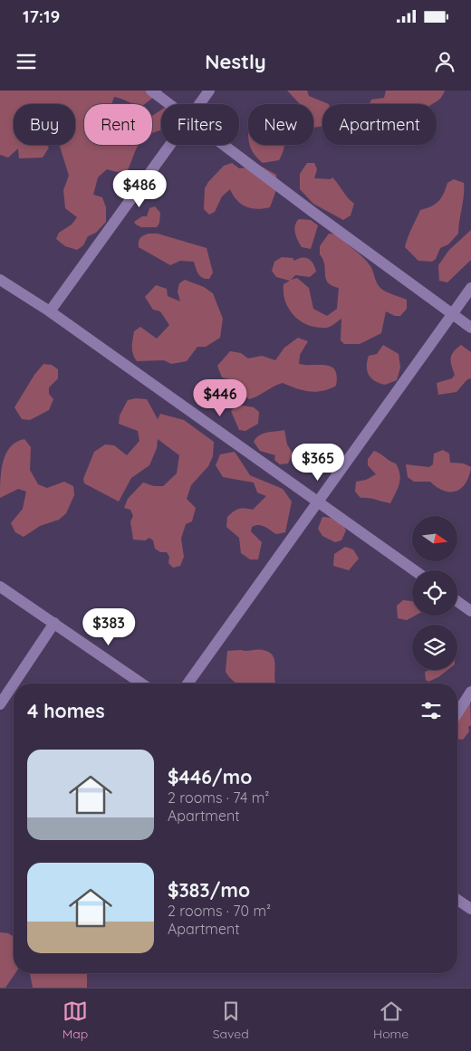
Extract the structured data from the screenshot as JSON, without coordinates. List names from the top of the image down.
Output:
{
  "north": "right",
  "page": {
    "status": "17:19",
    "header": "Nestly",
    "chip": [
      "Buy",
      "Rent",
      "Filters",
      "New",
      "Apartment"
    ],
    "price": [
      "$486",
      "$446",
      "$365",
      "$383"
    ],
    "heading": "4 homes",
    "list": [
      {
        "name": "$446/mo",
        "note": "2 rooms · 74 m² · Apartment"
      },
      {
        "name": "$383/mo",
        "note": "2 rooms · 70 m² · Apartment"
      }
    ],
    "tabs": ["Map", "Saved", "Home"]
  }
}
